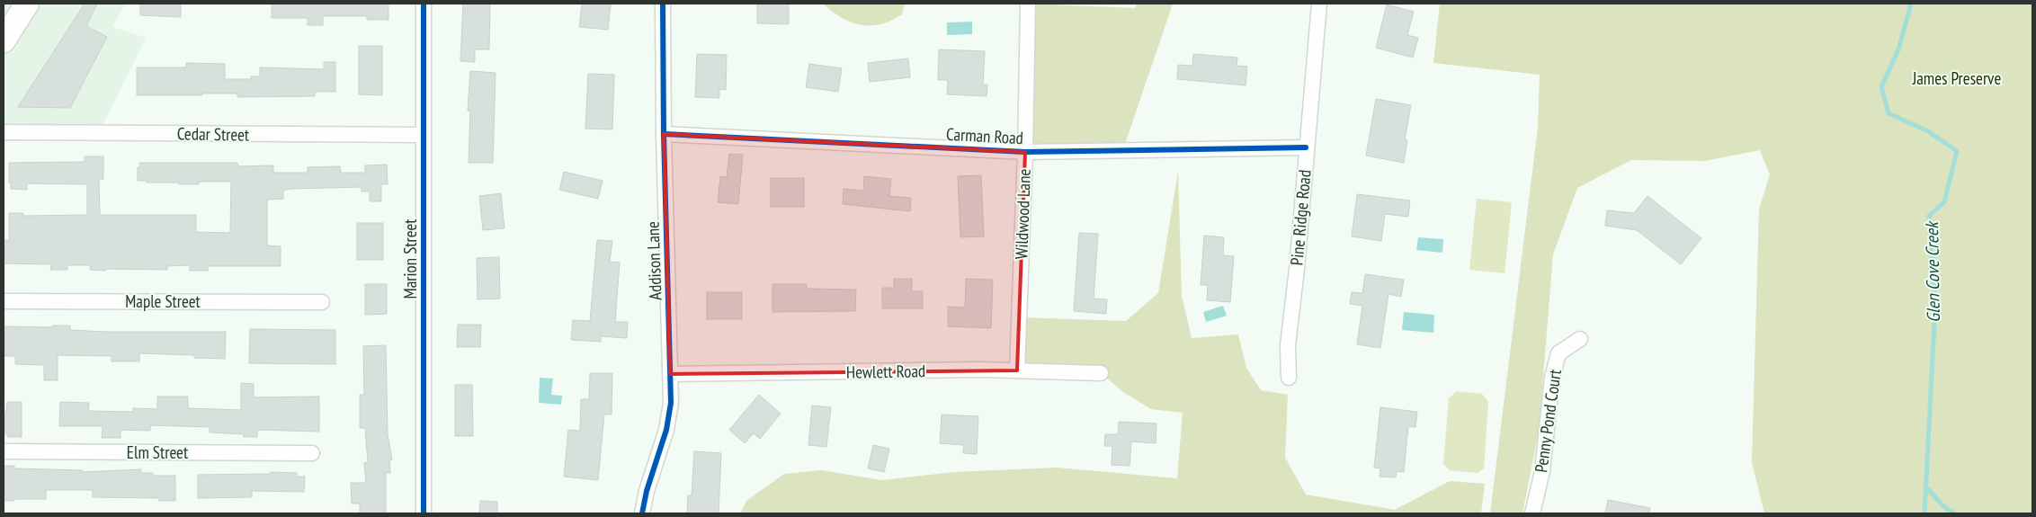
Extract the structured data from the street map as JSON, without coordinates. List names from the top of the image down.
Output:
{
  "streets": {
    "street": [
      "Cedar Street",
      "Carman Road",
      "Wildwood Lane",
      "Pine Ridge Road",
      "Marion Street",
      "Addison Lane",
      "Maple Street",
      "Hewlett Road",
      "Penny Pond Court",
      "Elm Street"
    ]
  },
  "crossings": [
    ["Cedar Street", "Marion Street"],
    ["Carman Road", "Wildwood Lane"],
    ["Carman Road", "Pine Ridge Road"],
    ["Carman Road", "Addison Lane"],
    ["Wildwood Lane", "Hewlett Road"],
    ["Addison Lane", "Hewlett Road"]
  ],
  "water": ["Glen Cove Creek"],
  "parks": ["James Preserve"]
}
